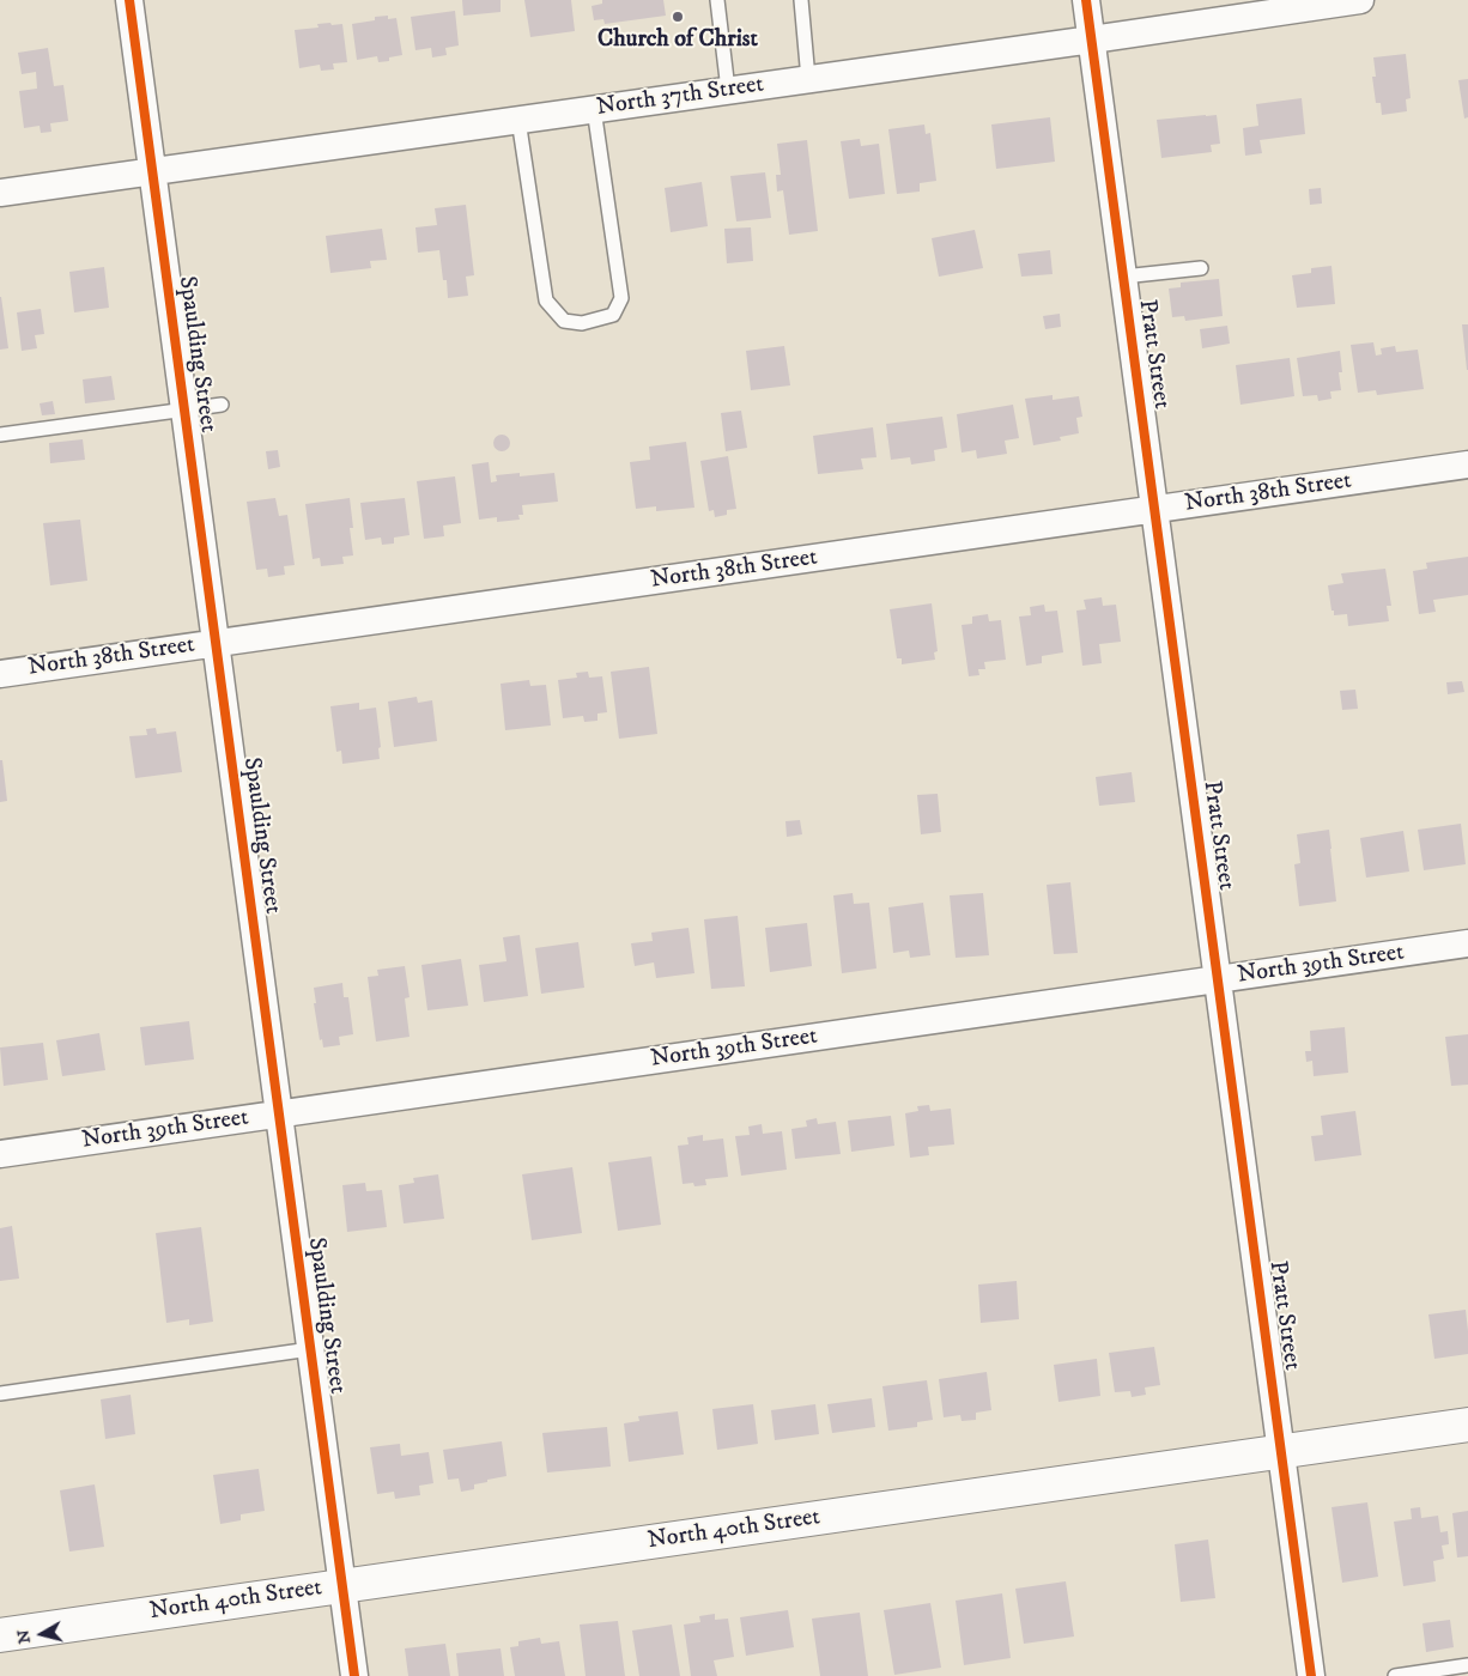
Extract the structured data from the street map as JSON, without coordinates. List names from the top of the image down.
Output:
{
  "streets": {
    "street": [
      "North 37th Street",
      "Spaulding Street",
      "Pratt Street",
      "North 38th Street",
      "North 39th Street",
      "North 40th Street"
    ]
  },
  "crossings": [
    ["North 37th Street", "Spaulding Street"],
    ["North 37th Street", "Pratt Street"],
    ["Spaulding Street", "North 38th Street"],
    ["Spaulding Street", "North 39th Street"],
    ["Spaulding Street", "North 40th Street"],
    ["Pratt Street", "North 38th Street"],
    ["Pratt Street", "North 39th Street"],
    ["Pratt Street", "North 40th Street"]
  ],
  "places": ["Church of Christ"],
  "north": "left"
}
